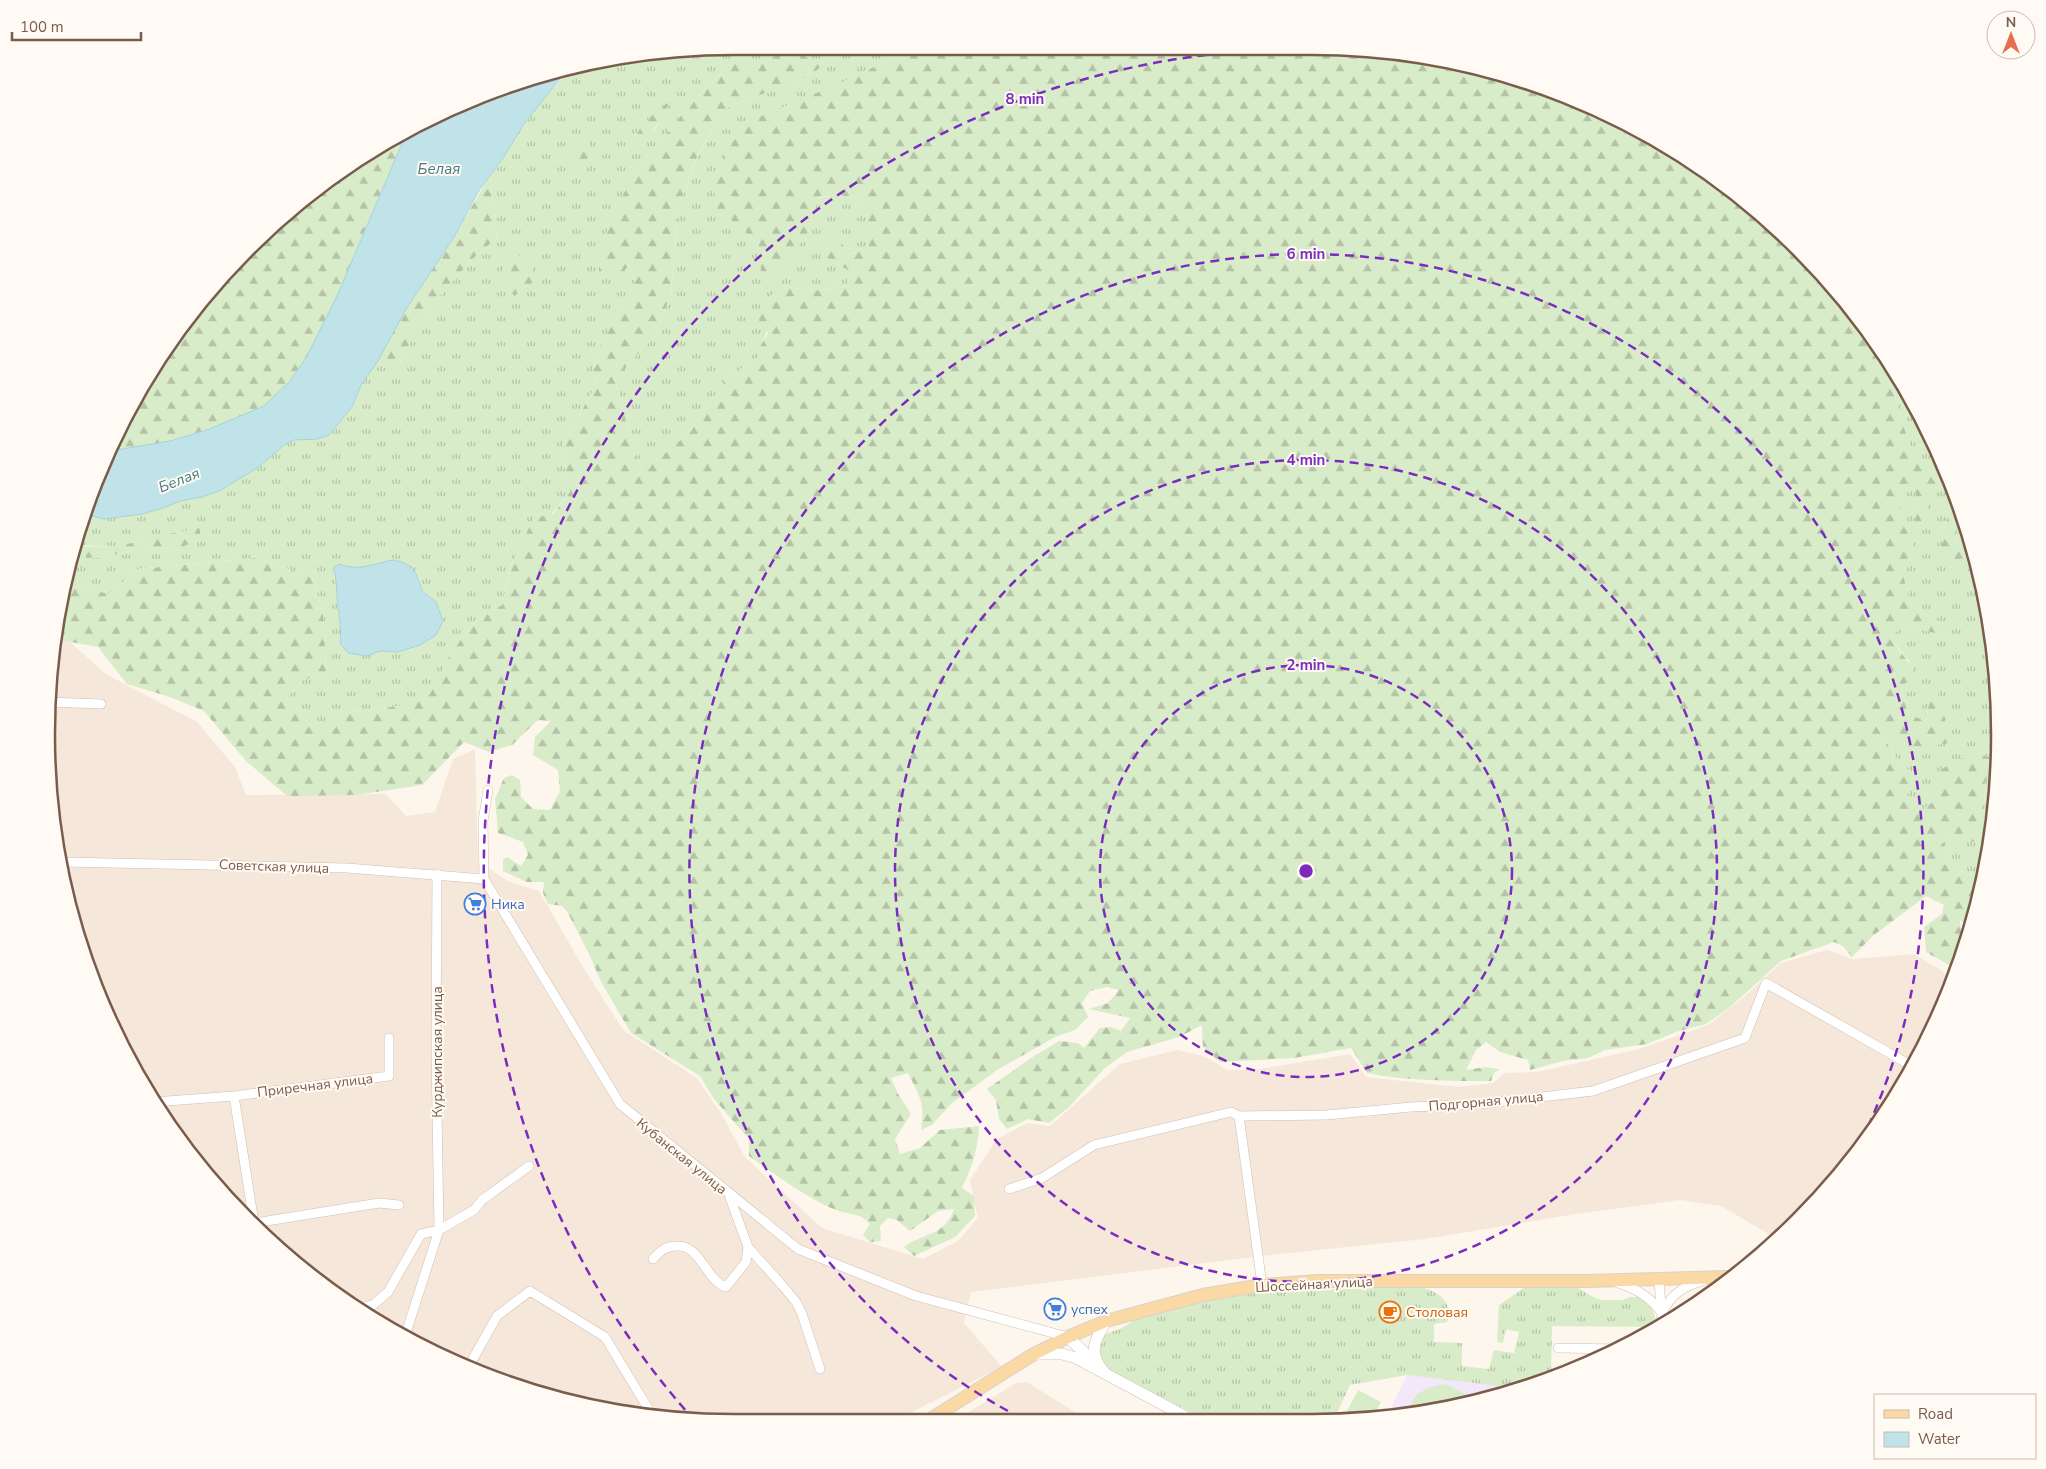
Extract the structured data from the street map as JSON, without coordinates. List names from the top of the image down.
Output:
{
  "streets": {
    "main road": ["Шоссейная улица"],
    "street": [
      "Советская улица",
      "Курджипская улица",
      "Приречная улица",
      "Подгорная улица",
      "Кубанская улица"
    ]
  },
  "crossings": [
    ["Советская улица", "Курджипская улица"],
    ["Советская улица", "Кубанская улица"],
    ["Кубанская улица", "Шоссейная улица"]
  ],
  "water": ["Белая"],
  "places": {
    "supermarket": ["Ника", "успех"],
    "cafe": ["Столовая"]
  },
  "legend": ["Road", "Water"],
  "scale_bar": "100 m",
  "north": "top",
  "rings": [
    "8 min",
    "6 min",
    "4 min",
    "2 min"
  ]
}
